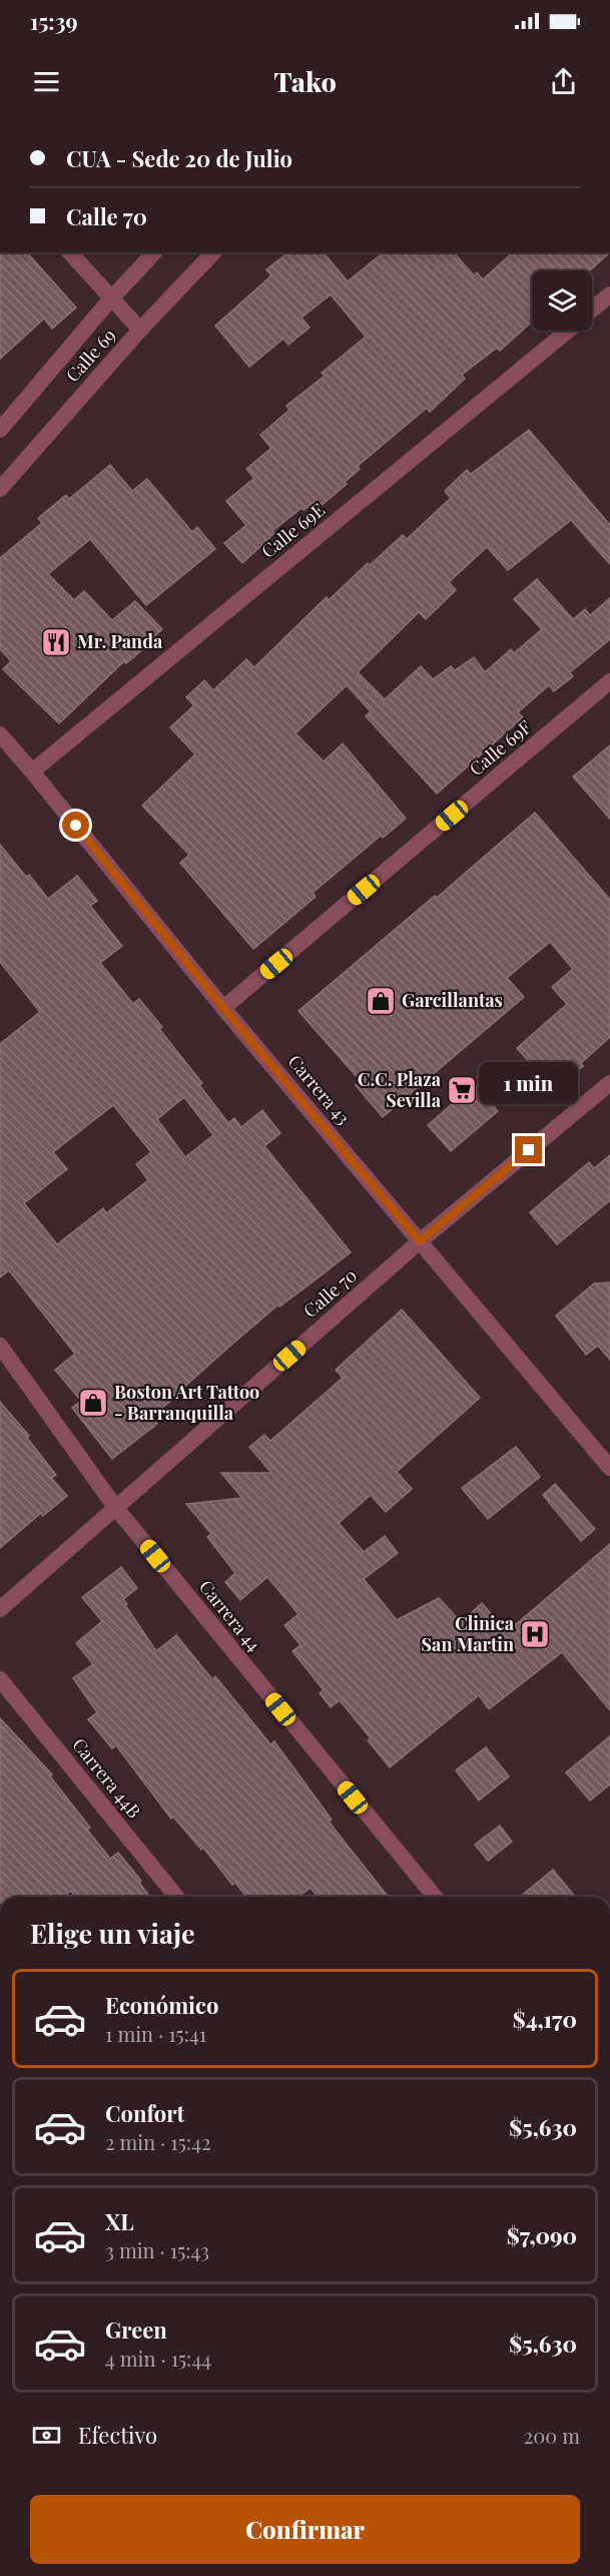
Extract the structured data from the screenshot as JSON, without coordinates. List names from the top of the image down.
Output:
{
  "streets": {
    "street": [
      "Calle 69",
      "Calle 69E",
      "Calle 69F",
      "Carrera 43",
      "Calle 70",
      "Carrera 44",
      "Carrera 44B"
    ]
  },
  "crossings": [
    ["Calle 69E", "Carrera 43"],
    ["Calle 69F", "Carrera 43"],
    ["Carrera 43", "Calle 70"],
    ["Calle 70", "Carrera 44"]
  ],
  "places": {
    "restaurant": ["Mr. Panda"],
    "shop": ["Garcillantas", "Boston Art Tattoo - Barranquilla"],
    "supermarket": ["C.C. Plaza Sevilla"],
    "hospital": ["Clinica San Martin"]
  },
  "page": {
    "status": "15:39",
    "header": "Tako",
    "banner": ["CUA - Sede 20 de Julio", "Calle 70"],
    "bubble": "1 min",
    "heading": "Elige un viaje",
    "list": [
      {
        "name": "Económico",
        "note": "1 min · 15:41",
        "value": "$4,170"
      },
      {
        "name": "Confort",
        "note": "2 min · 15:42",
        "value": "$5,630"
      },
      {
        "name": "XL",
        "note": "3 min · 15:43",
        "value": "$7,090"
      },
      {
        "name": "Green",
        "note": "4 min · 15:44",
        "value": "$5,630"
      }
    ],
    "pay": ["Efectivo", "200 m"],
    "buttons": "Confirmar"
  }
}
